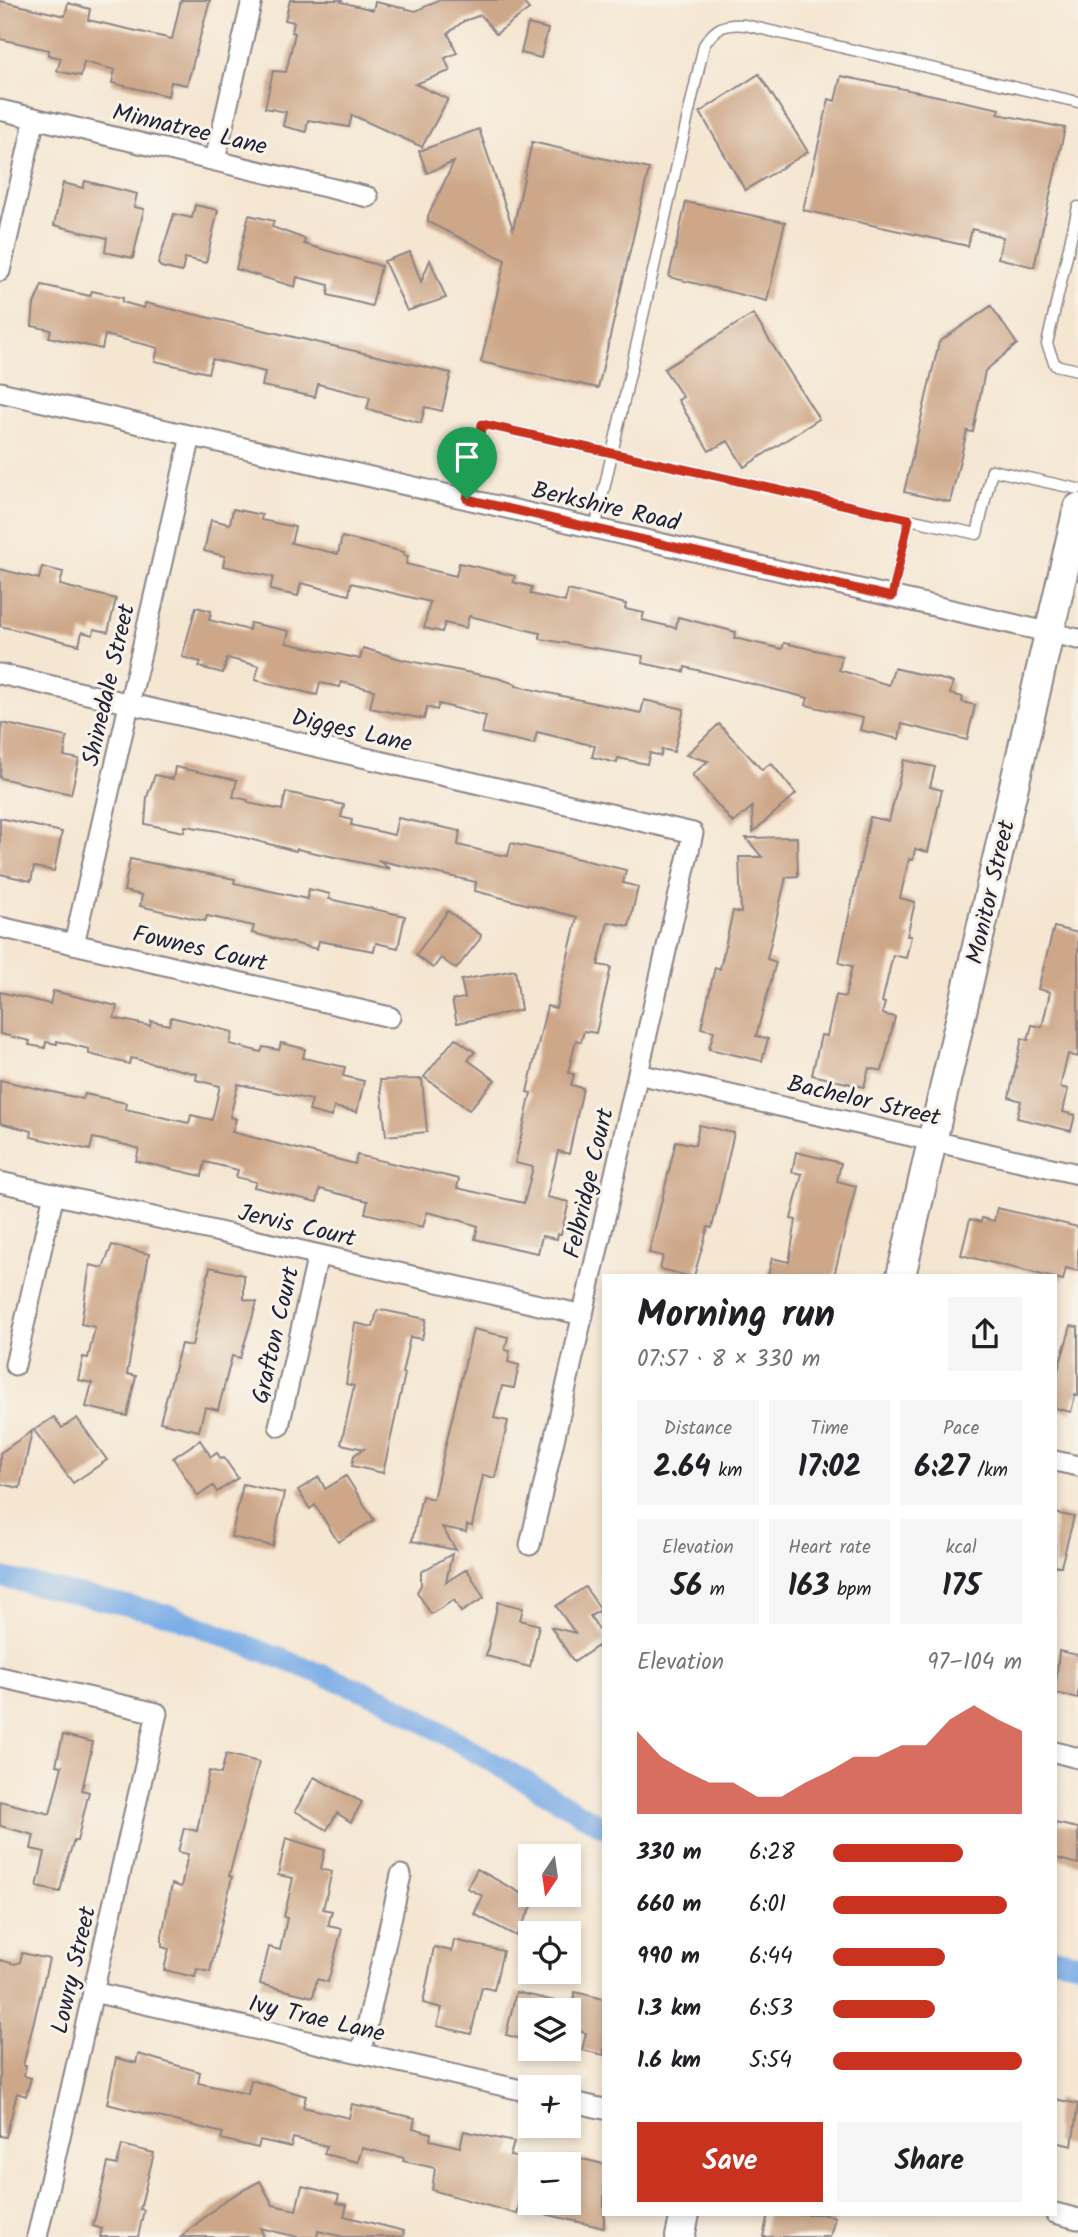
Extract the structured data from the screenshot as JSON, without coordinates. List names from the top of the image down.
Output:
{
  "streets": {
    "street": [
      "Minnatree Lane",
      "Berkshire Road",
      "Shinedale Street",
      "Digges Lane",
      "Monitor Street",
      "Fownes Court",
      "Bachelor Street",
      "Felbridge Court",
      "Jervis Court",
      "Grafton Court",
      "Lowry Street",
      "Ivy Trae Lane"
    ]
  },
  "crossings": [
    ["Berkshire Road", "Shinedale Street"],
    ["Berkshire Road", "Monitor Street"],
    ["Shinedale Street", "Digges Lane"],
    ["Shinedale Street", "Fownes Court"],
    ["Digges Lane", "Felbridge Court"],
    ["Monitor Street", "Bachelor Street"],
    ["Bachelor Street", "Felbridge Court"],
    ["Felbridge Court", "Jervis Court"],
    ["Jervis Court", "Grafton Court"],
    ["Lowry Street", "Ivy Trae Lane"]
  ],
  "north": "bottom",
  "page": {
    "heading": ["Morning run", "07:57 · 8 × 330 m"],
    "stats": [
      ["Distance", "2.64 km"],
      ["Time", "17:02"],
      ["Pace", "6:27 /km"],
      ["Elevation", "56 m"],
      ["Heart rate", "163 bpm"],
      ["kcal", "175"]
    ],
    "chart": ["Elevation", "97–104 m"],
    "list": [
      {
        "name": "330 m",
        "note": "6:28"
      },
      {
        "name": "660 m",
        "note": "6:01"
      },
      {
        "name": "990 m",
        "note": "6:44"
      },
      {
        "name": "1.3 km",
        "note": "6:53"
      },
      {
        "name": "1.6 km",
        "note": "5:54"
      }
    ],
    "map_buttons": ["+", "−"],
    "buttons": ["Save", "Share"]
  }
}
